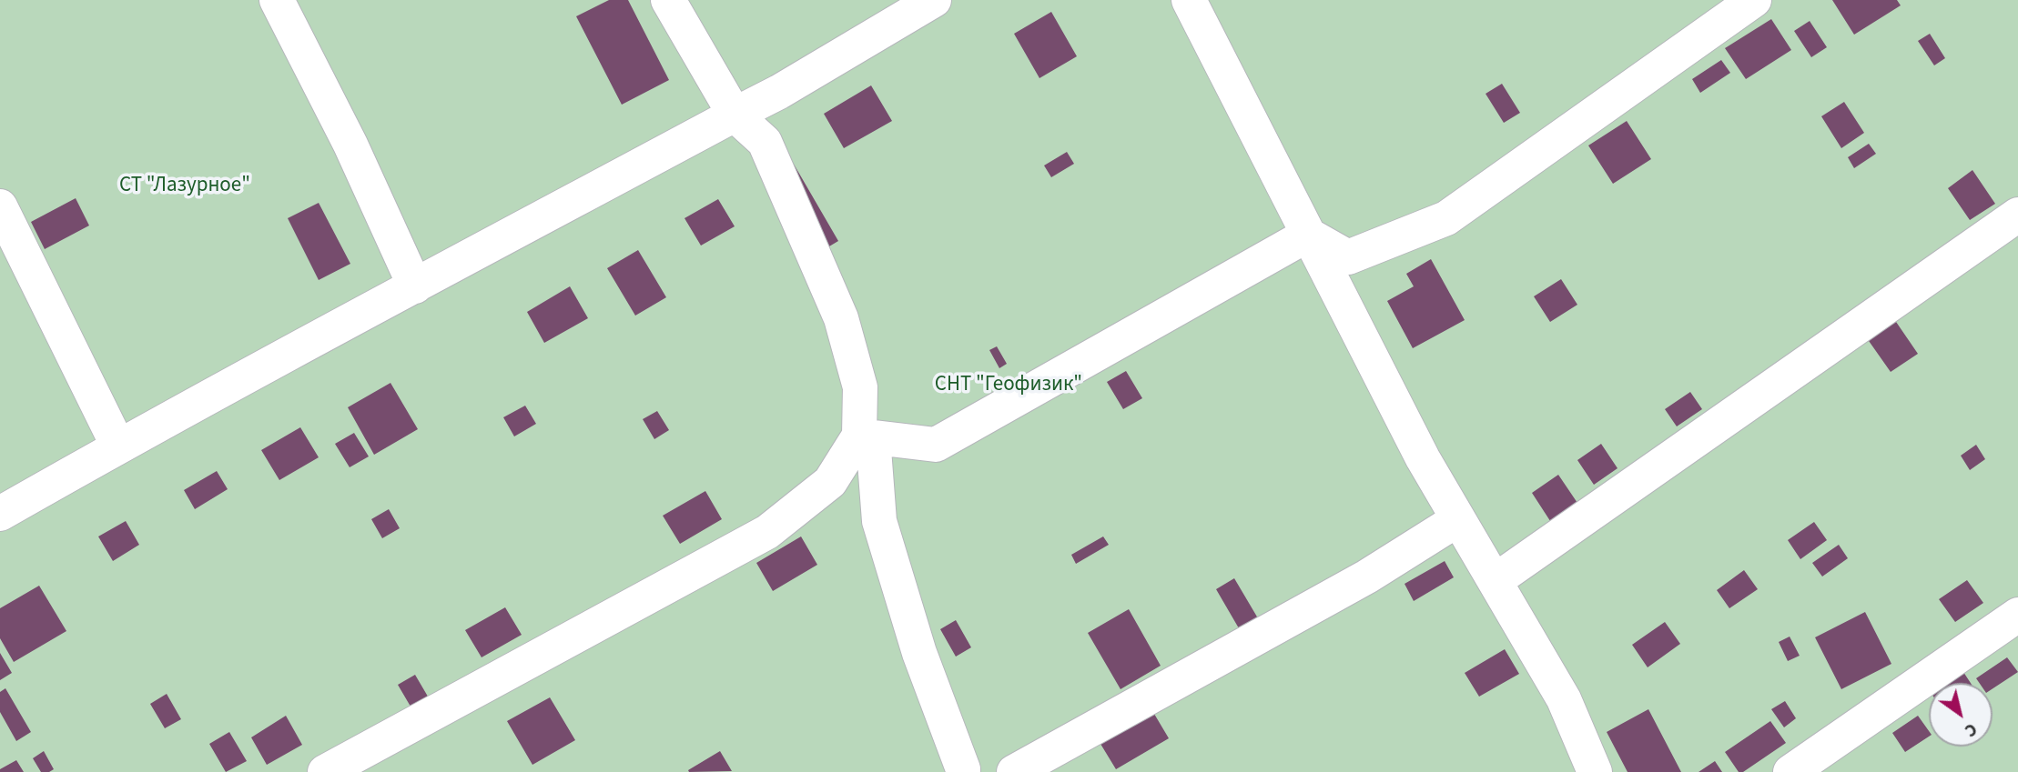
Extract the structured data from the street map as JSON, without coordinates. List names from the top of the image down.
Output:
{
  "parks": ["СТ \"Лазурное\"", "СНТ \"Геофизик\""],
  "north": "bottom right"
}
